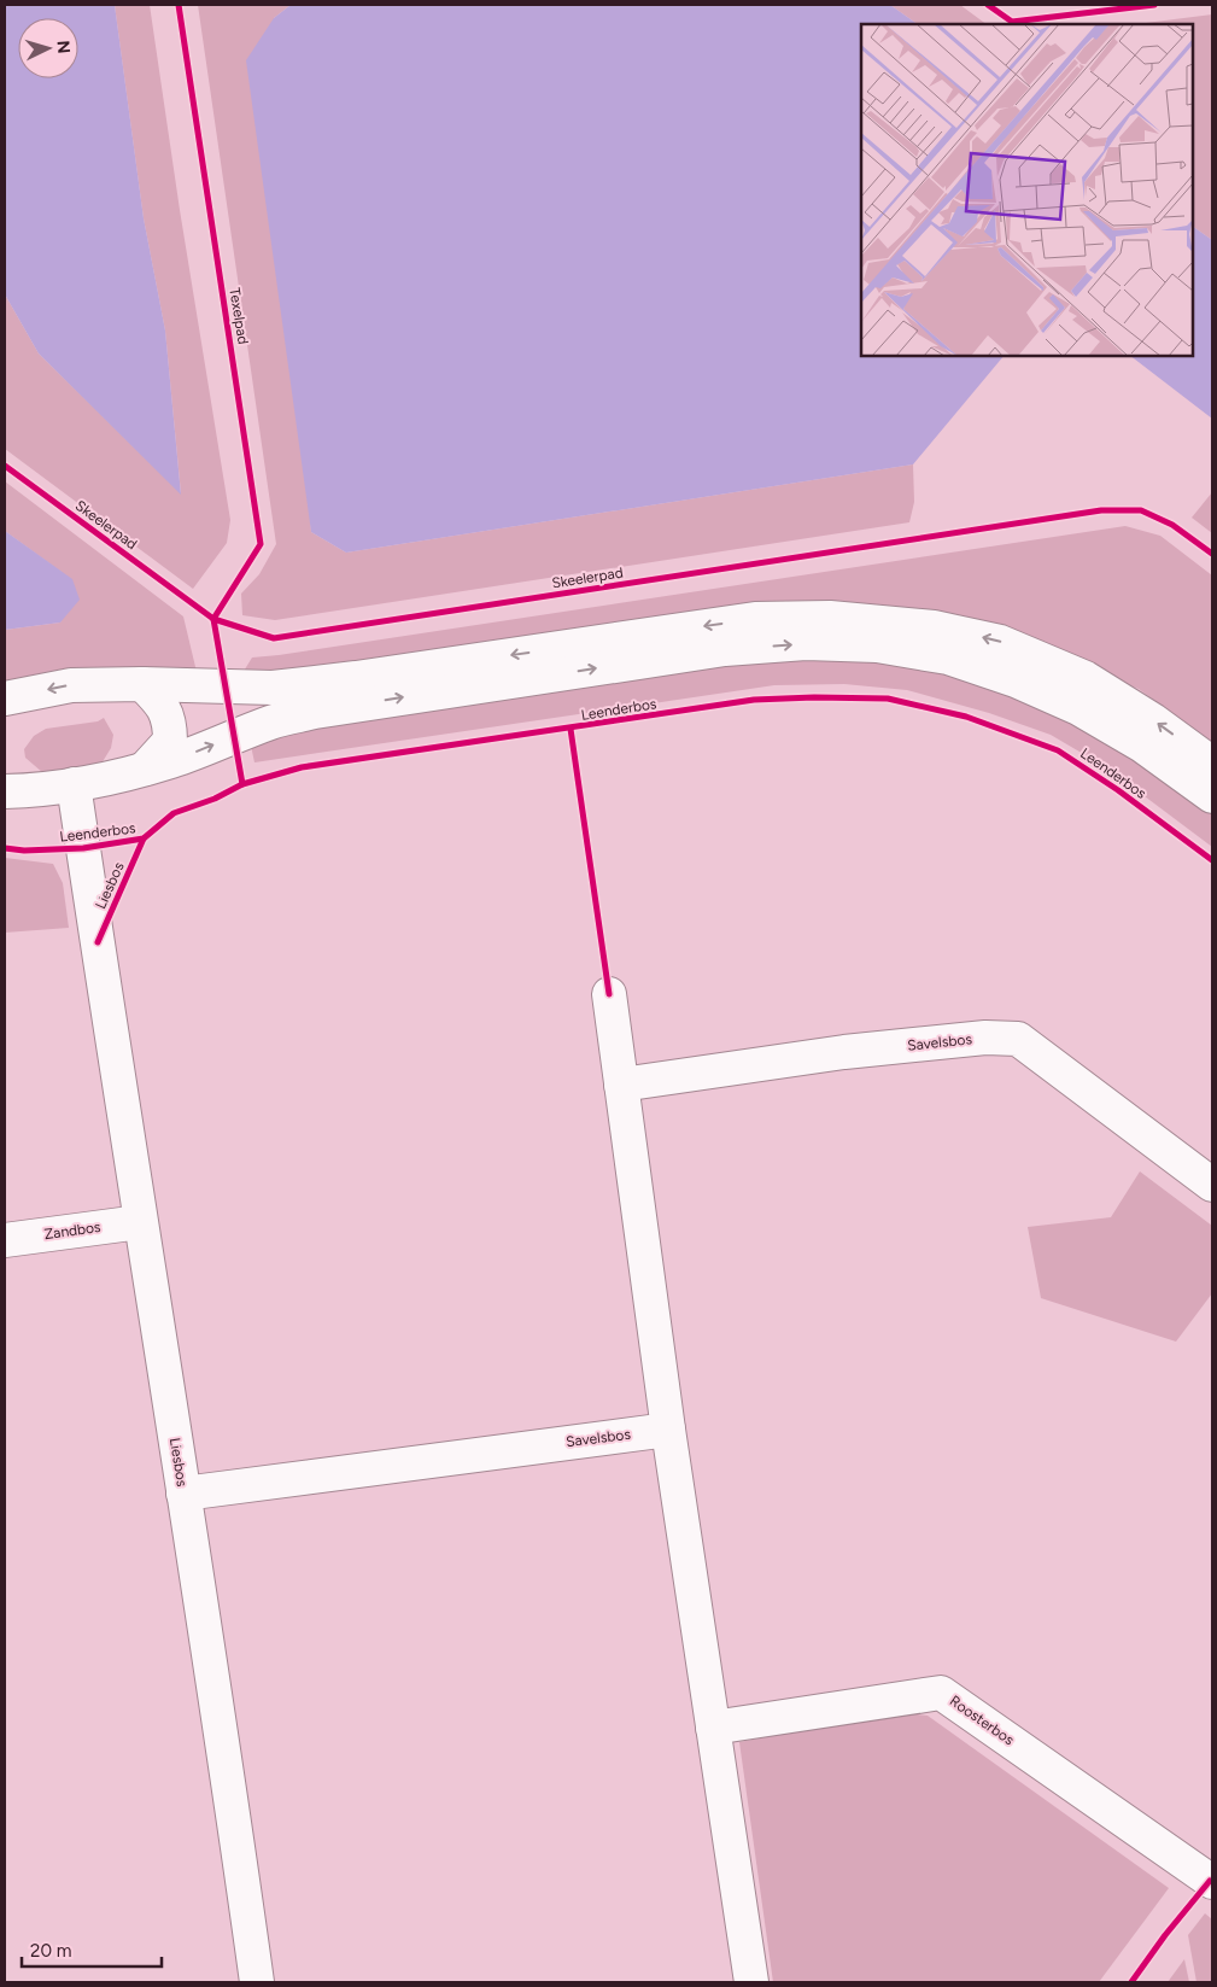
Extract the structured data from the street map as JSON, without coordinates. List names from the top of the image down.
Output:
{
  "streets": {
    "street": [
      "Liesbos",
      "Savelsbos",
      "Zandbos",
      "Roosterbos"
    ],
    "cycle path": ["Texelpad", "Skeelerpad", "Leenderbos"]
  },
  "crossings": [
    ["Liesbos", "Savelsbos"],
    ["Liesbos", "Zandbos"]
  ],
  "scale_bar": "20 m",
  "north": "right"
}
